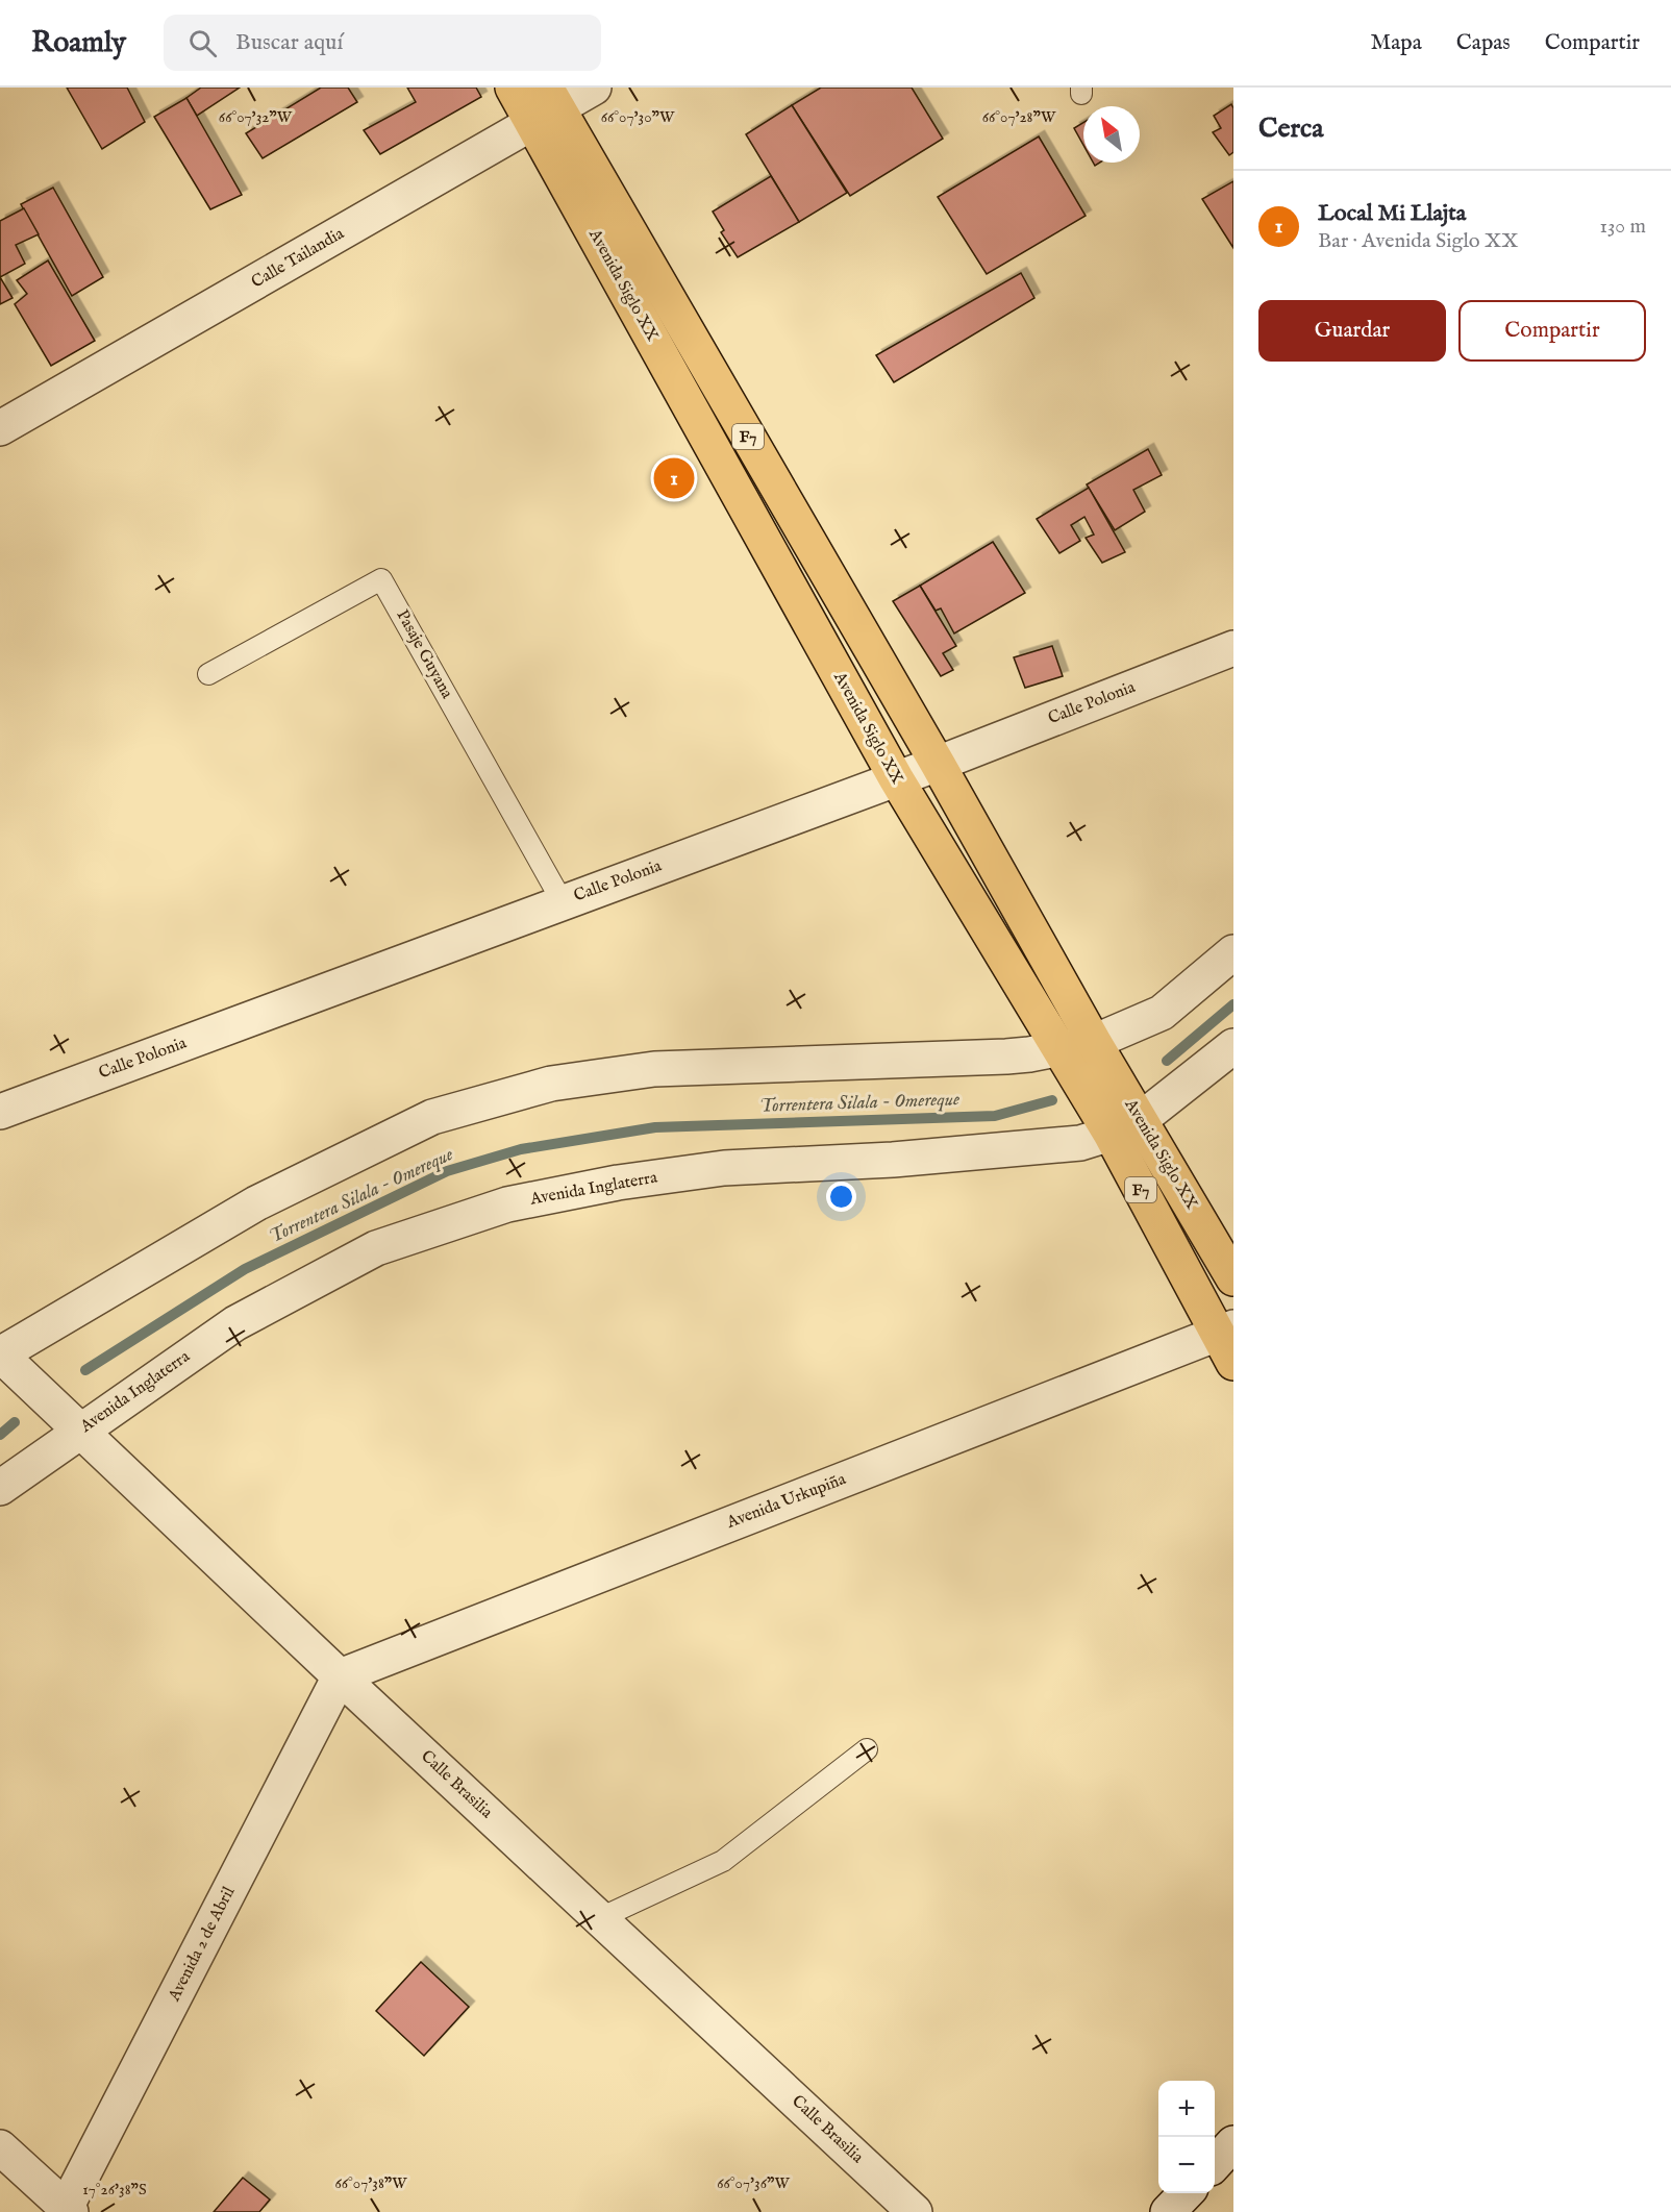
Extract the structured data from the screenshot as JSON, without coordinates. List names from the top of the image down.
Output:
{
  "streets": {
    "highway": ["Avenida Siglo XX", "F7"],
    "street": [
      "Calle Tailandia",
      "Calle Polonia",
      "Avenida Inglaterra",
      "Avenida Urkupiña",
      "Calle Brasilia",
      "Avenida 2 de Abril"
    ],
    "lane": ["Pasaje Guyana"]
  },
  "crossings": [
    ["Calle Tailandia", "Avenida Siglo XX"],
    ["Avenida Siglo XX", "Calle Polonia"],
    ["Avenida Siglo XX", "Avenida Inglaterra"],
    ["Avenida Siglo XX", "Avenida Urkupiña"],
    ["Pasaje Guyana", "Calle Polonia"],
    ["Avenida Inglaterra", "Calle Brasilia"],
    ["Avenida Urkupiña", "Calle Brasilia"],
    ["Avenida Urkupiña", "Avenida 2 de Abril"],
    ["Calle Brasilia", "Avenida 2 de Abril"]
  ],
  "water": ["Torrentera Silala - Omereque"],
  "north": "top left",
  "page": {
    "header": "Roamly",
    "search": "Buscar aquí",
    "nav": ["Mapa", "Capas", "Compartir"],
    "heading": "Cerca",
    "list": [
      {
        "mark": "1",
        "name": "Local Mi Llajta",
        "note": "Bar · Avenida Siglo XX",
        "value": "130 m"
      }
    ],
    "buttons": ["Guardar", "Compartir"],
    "pins": "1",
    "map_buttons": ["+", "−"]
  },
  "coordinates": [
    "66°07'32\"W",
    "66°07'30\"W",
    "66°07'28\"W",
    "66°07'38\"W",
    "66°07'36\"W",
    "17°26'38\"S"
  ]
}
